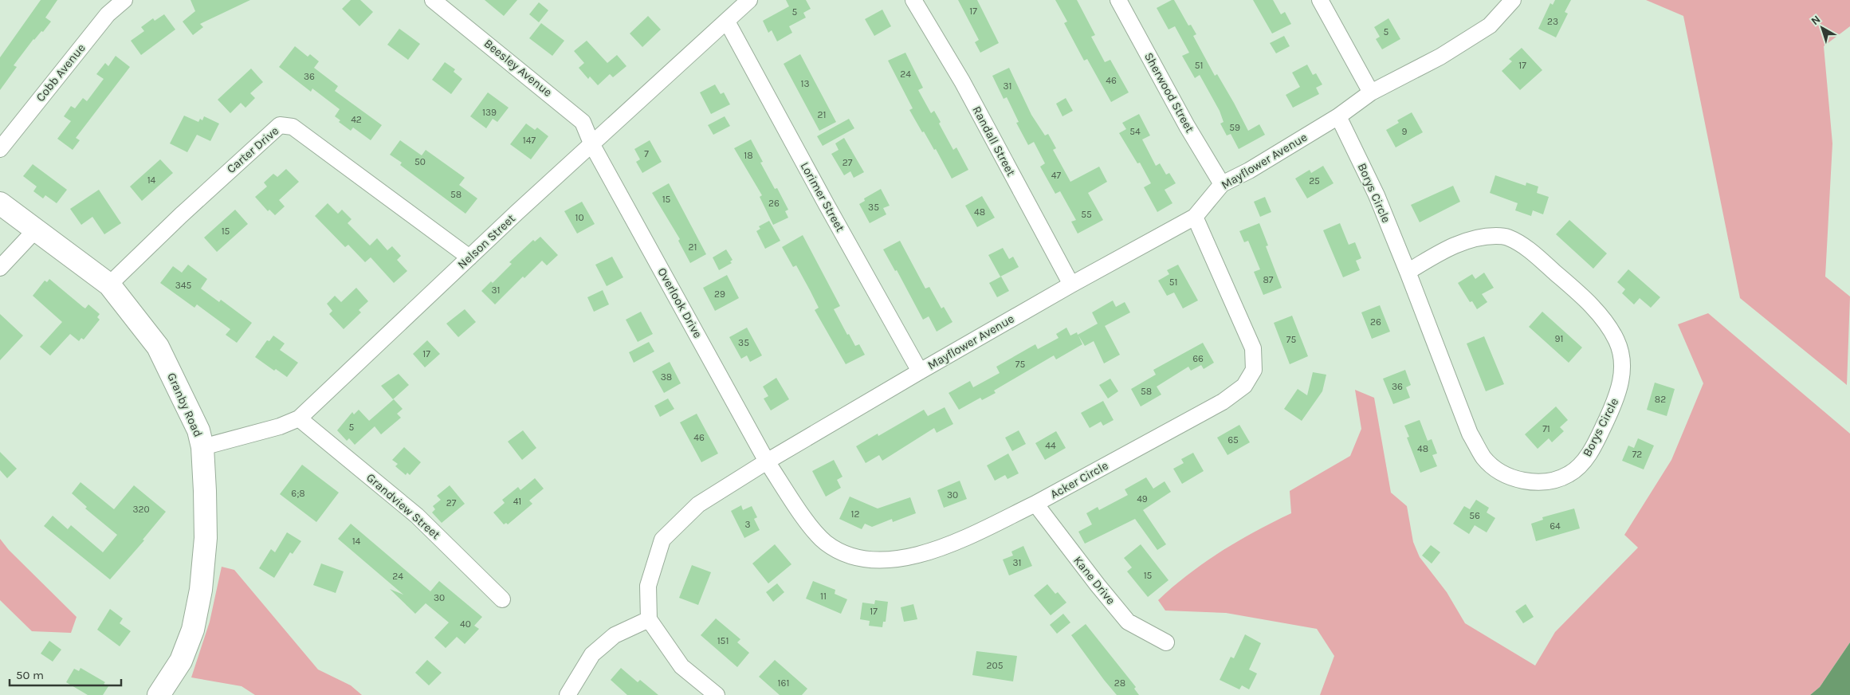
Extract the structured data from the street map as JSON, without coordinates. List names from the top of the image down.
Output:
{
  "streets": {
    "main road": ["Granby Road"],
    "street": [
      "Beesley Avenue",
      "Cobb Avenue",
      "Sherwood Street",
      "Randall Street",
      "Carter Drive",
      "Mayflower Avenue",
      "Borys Circle",
      "Lorimer Street",
      "Nelson Street",
      "Overlook Drive",
      "Acker Circle",
      "Grandview Street",
      "Kane Drive"
    ]
  },
  "crossings": [
    ["Beesley Avenue", "Nelson Street"],
    ["Beesley Avenue", "Overlook Drive"],
    ["Sherwood Street", "Mayflower Avenue"],
    ["Randall Street", "Mayflower Avenue"],
    ["Carter Drive", "Nelson Street"],
    ["Carter Drive", "Granby Road"],
    ["Mayflower Avenue", "Borys Circle"],
    ["Mayflower Avenue", "Lorimer Street"],
    ["Mayflower Avenue", "Overlook Drive"],
    ["Mayflower Avenue", "Acker Circle"],
    ["Lorimer Street", "Nelson Street"],
    ["Nelson Street", "Overlook Drive"],
    ["Nelson Street", "Granby Road"],
    ["Nelson Street", "Grandview Street"],
    ["Overlook Drive", "Acker Circle"],
    ["Acker Circle", "Kane Drive"]
  ],
  "house_numbers": [
    "17",
    "5",
    "23",
    "5",
    "51",
    "17",
    "24",
    "36",
    "46",
    "13",
    "31",
    "139",
    "21",
    "42",
    "59",
    "54",
    "9",
    "147",
    "7",
    "18",
    "50",
    "27",
    "47",
    "14",
    "25",
    "58",
    "15",
    "26",
    "35",
    "48",
    "55",
    "10",
    "15",
    "21",
    "87",
    "51",
    "345",
    "31",
    "29",
    "26",
    "91",
    "75",
    "35",
    "17",
    "66",
    "75",
    "38",
    "36",
    "58",
    "82",
    "5",
    "71",
    "46",
    "65",
    "44",
    "48",
    "72",
    "6;8",
    "30",
    "49",
    "41",
    "27",
    "320",
    "12",
    "56",
    "3",
    "64",
    "14",
    "31",
    "15",
    "24",
    "11",
    "30",
    "17",
    "40",
    "151",
    "205",
    "161",
    "28"
  ],
  "scale_bar": "50 m",
  "north": "top left"
}
